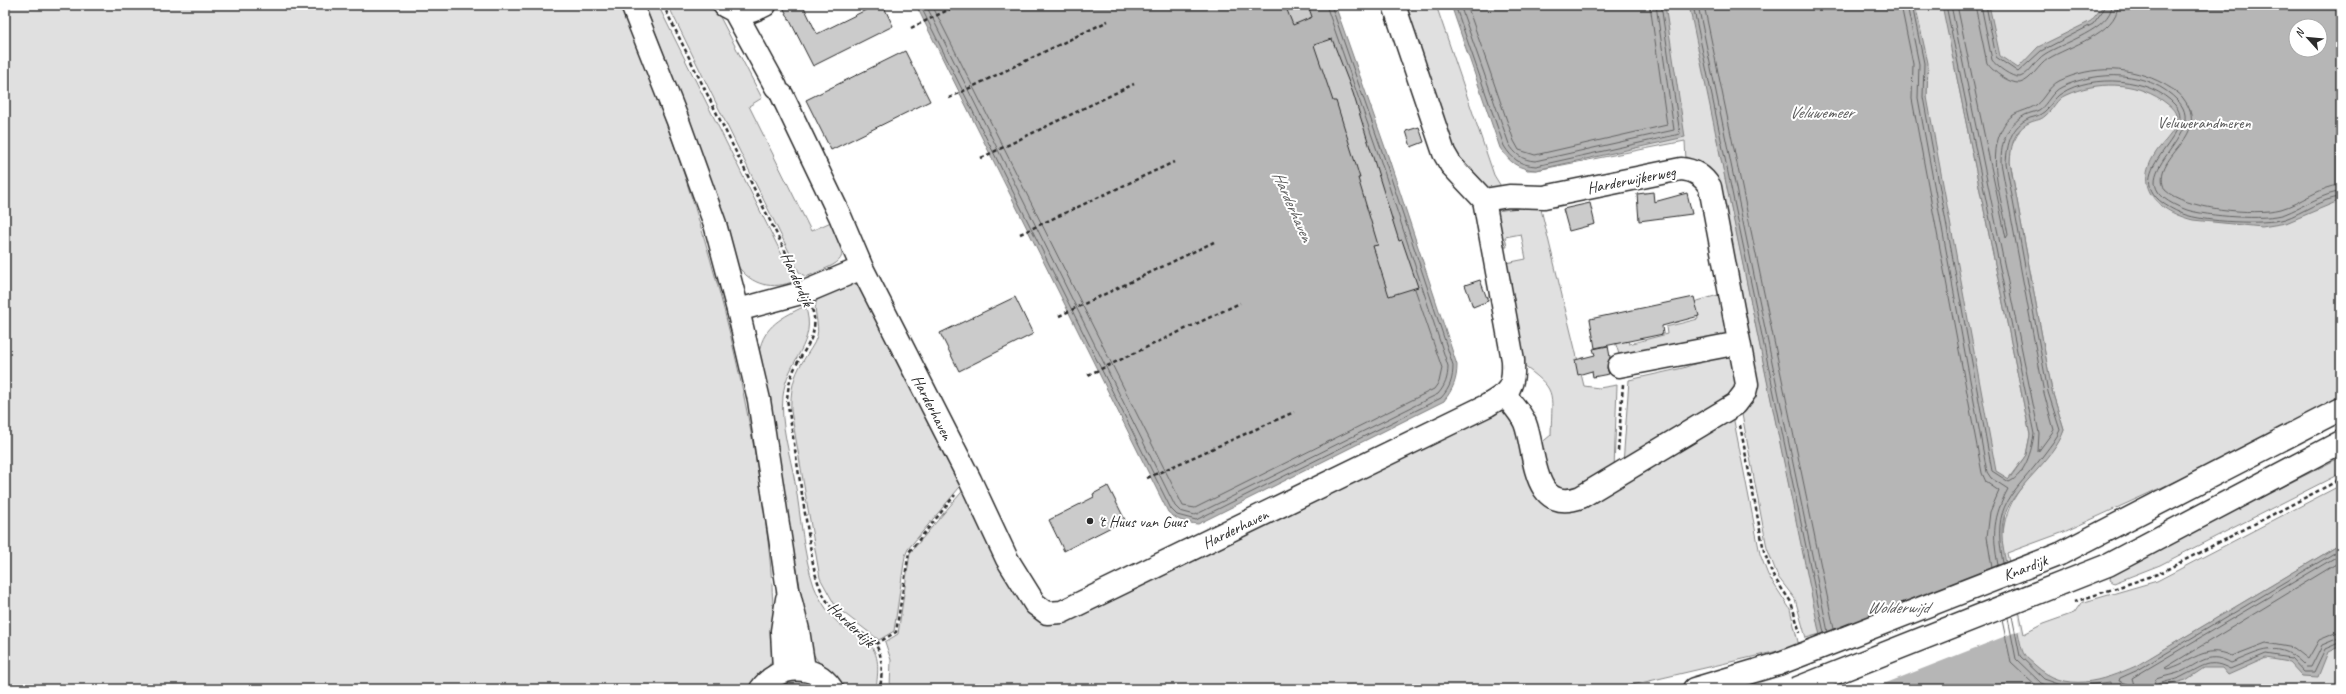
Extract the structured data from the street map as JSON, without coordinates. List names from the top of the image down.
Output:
{
  "streets": {
    "street": ["Harderwijkerweg", "Harderhaven", "Knardijk"],
    "path": ["Harderdijk"]
  },
  "crossings": [
    ["Harderwijkerweg", "Harderhaven"]
  ],
  "water": ["Veluwemeer", "Harderhaven", "Wolderwijd"],
  "parks": ["Veluwerandmeren"],
  "places": ["'t Huus van Guus"],
  "north": "top left"
}
